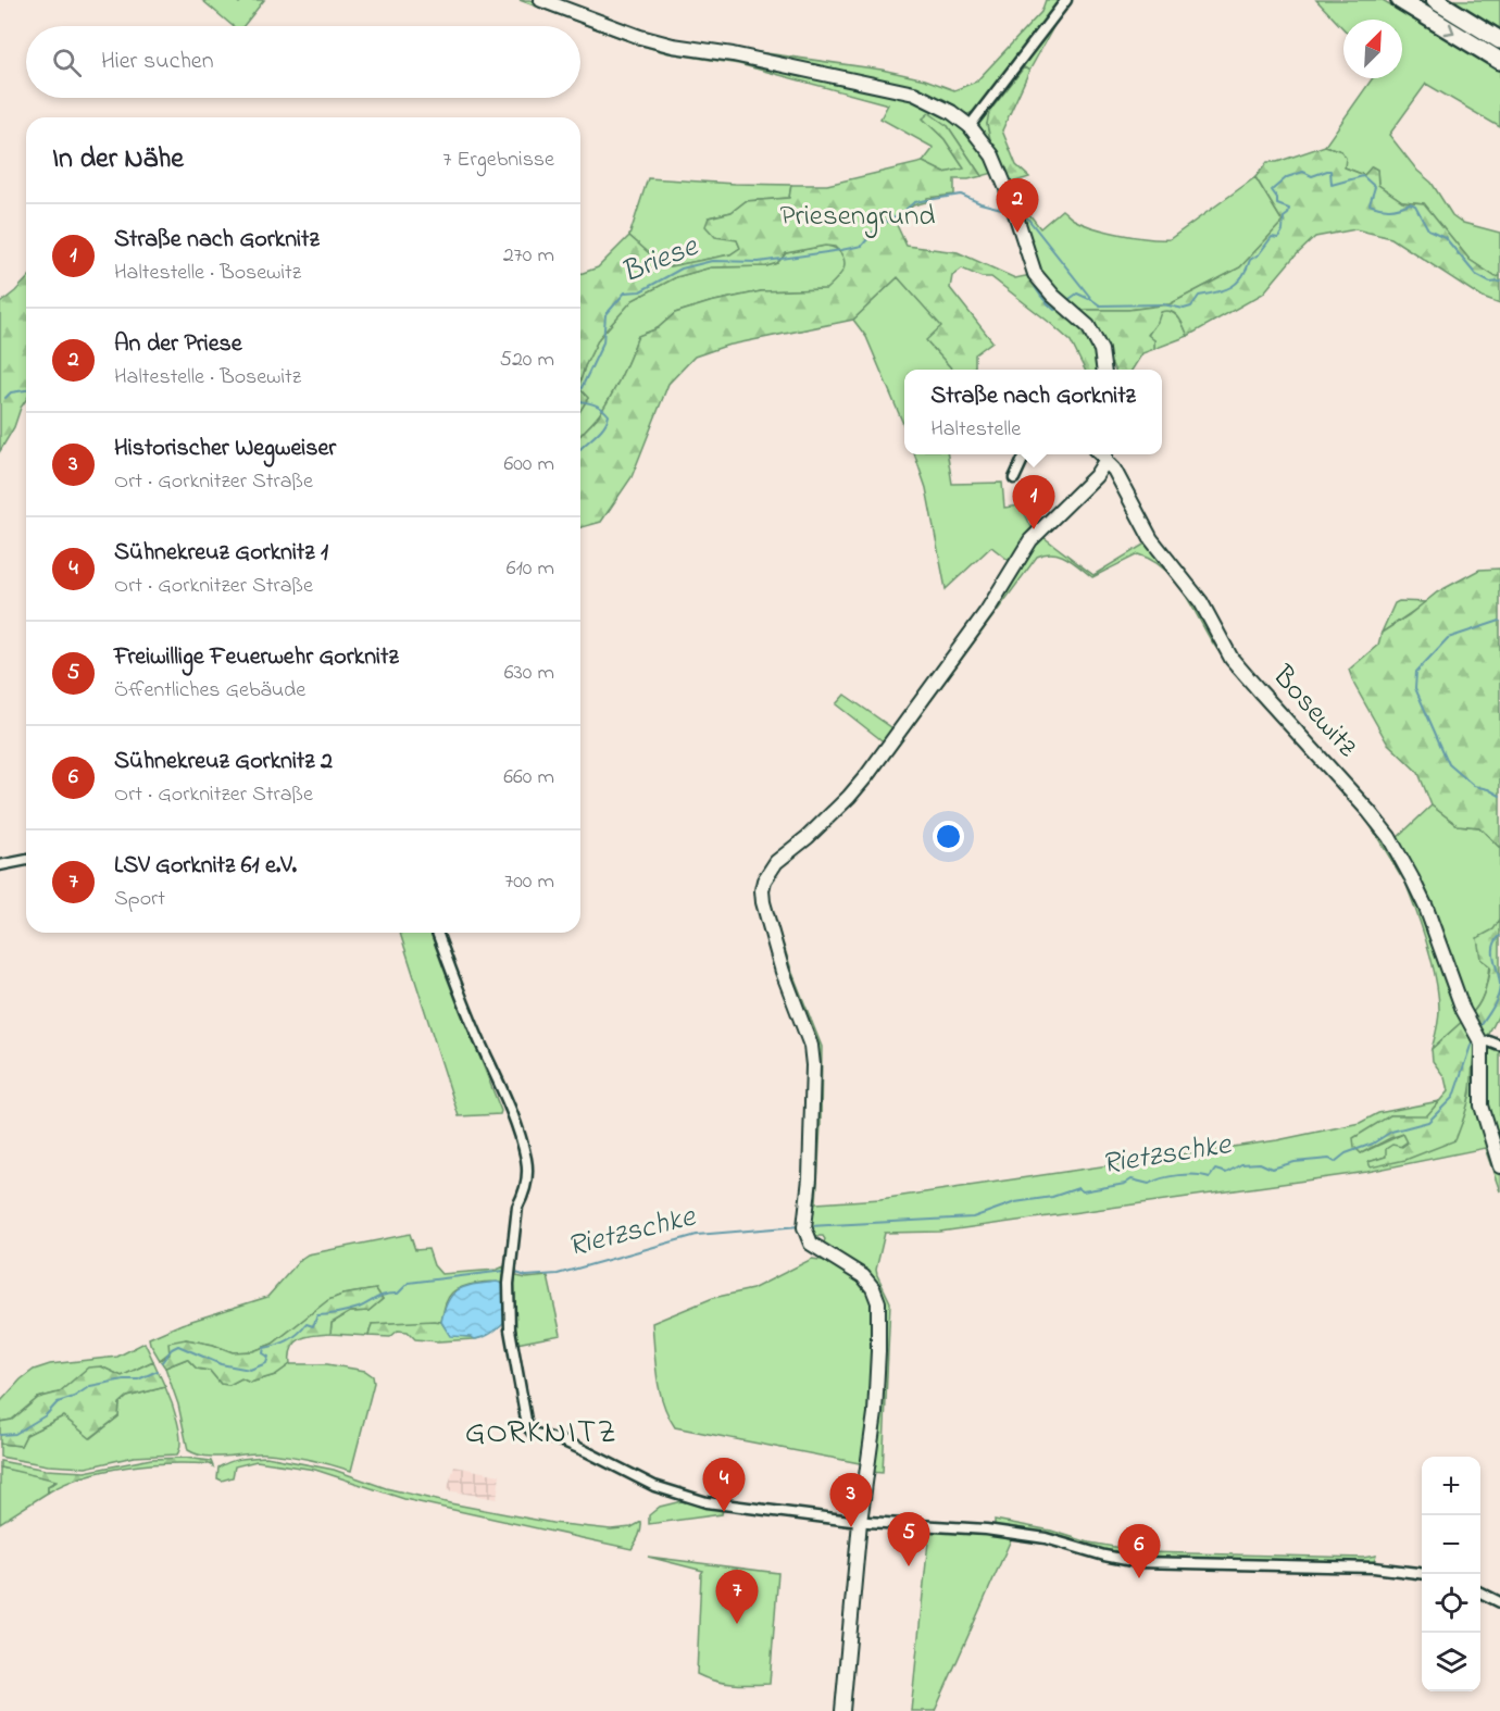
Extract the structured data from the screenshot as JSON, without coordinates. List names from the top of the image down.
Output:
{
  "streets": {
    "street": ["Bosewitz"]
  },
  "districts": ["GORKNITZ"],
  "water": ["Briese", "Rietzschke"],
  "parks": ["Priesengrund"],
  "north": "top right",
  "page": {
    "search": "Hier suchen",
    "heading": ["In der Nähe", "7 Ergebnisse"],
    "pins": [
      "2",
      "1",
      "4",
      "3",
      "5",
      "6",
      "7"
    ],
    "list": [
      {
        "mark": "1",
        "name": "Straße nach Gorknitz",
        "note": "Haltestelle · Bosewitz",
        "value": "270 m"
      },
      {
        "mark": "2",
        "name": "An der Priese",
        "note": "Haltestelle · Bosewitz",
        "value": "520 m"
      },
      {
        "mark": "3",
        "name": "Historischer Wegweiser",
        "note": "Ort · Gorknitzer Straße",
        "value": "600 m"
      },
      {
        "mark": "4",
        "name": "Sühnekreuz Gorknitz 1",
        "note": "Ort · Gorknitzer Straße",
        "value": "610 m"
      },
      {
        "mark": "5",
        "name": "Freiwillige Feuerwehr Gorknitz",
        "note": "Öffentliches Gebäude",
        "value": "630 m"
      },
      {
        "mark": "6",
        "name": "Sühnekreuz Gorknitz 2",
        "note": "Ort · Gorknitzer Straße",
        "value": "660 m"
      },
      {
        "mark": "7",
        "name": "LSV Gorknitz 61 e.V.",
        "note": "Sport",
        "value": "700 m"
      }
    ],
    "popup": ["Straße nach Gorknitz", "Haltestelle"],
    "map_buttons": ["+", "−"]
  }
}
